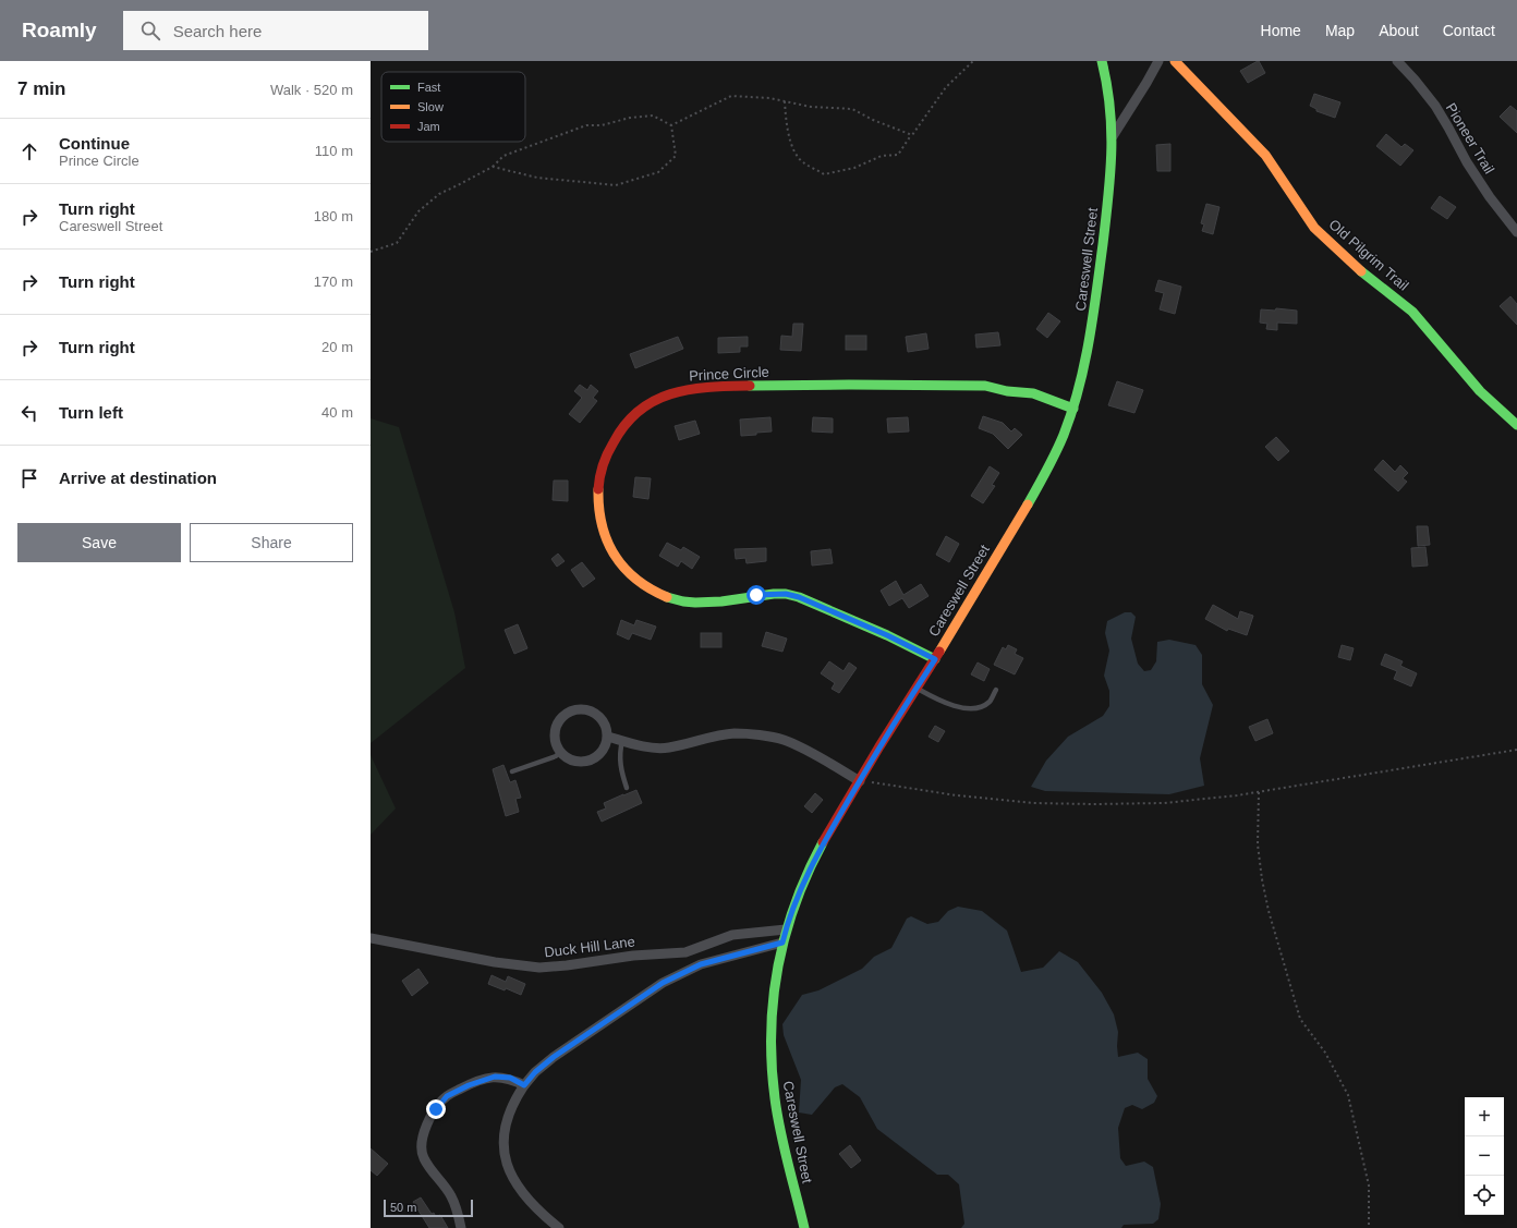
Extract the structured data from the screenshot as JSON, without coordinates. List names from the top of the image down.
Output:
{
  "streets": {
    "street": [
      "Pioneer Trail",
      "Old Pilgrim Trail",
      "Careswell Street",
      "Prince Circle",
      "Duck Hill Lane"
    ]
  },
  "crossings": [
    ["Careswell Street", "Prince Circle"],
    ["Careswell Street", "Duck Hill Lane"]
  ],
  "legend": ["Fast", "Slow", "Jam"],
  "scale_bar": "50 m",
  "page": {
    "header": "Roamly",
    "search": "Search here",
    "nav": [
      "Home",
      "Map",
      "About",
      "Contact"
    ],
    "heading": ["7 min", "Walk · 520 m"],
    "list": [
      ["Continue", "Prince Circle", "110 m"],
      ["Turn right", "Careswell Street", "180 m"],
      ["Turn right", "170 m"],
      ["Turn right", "20 m"],
      ["Turn left", "40 m"],
      "Arrive at destination"
    ],
    "buttons": ["Save", "Share"],
    "map_buttons": ["+", "−"],
    "scale": "50 m"
  }
}
